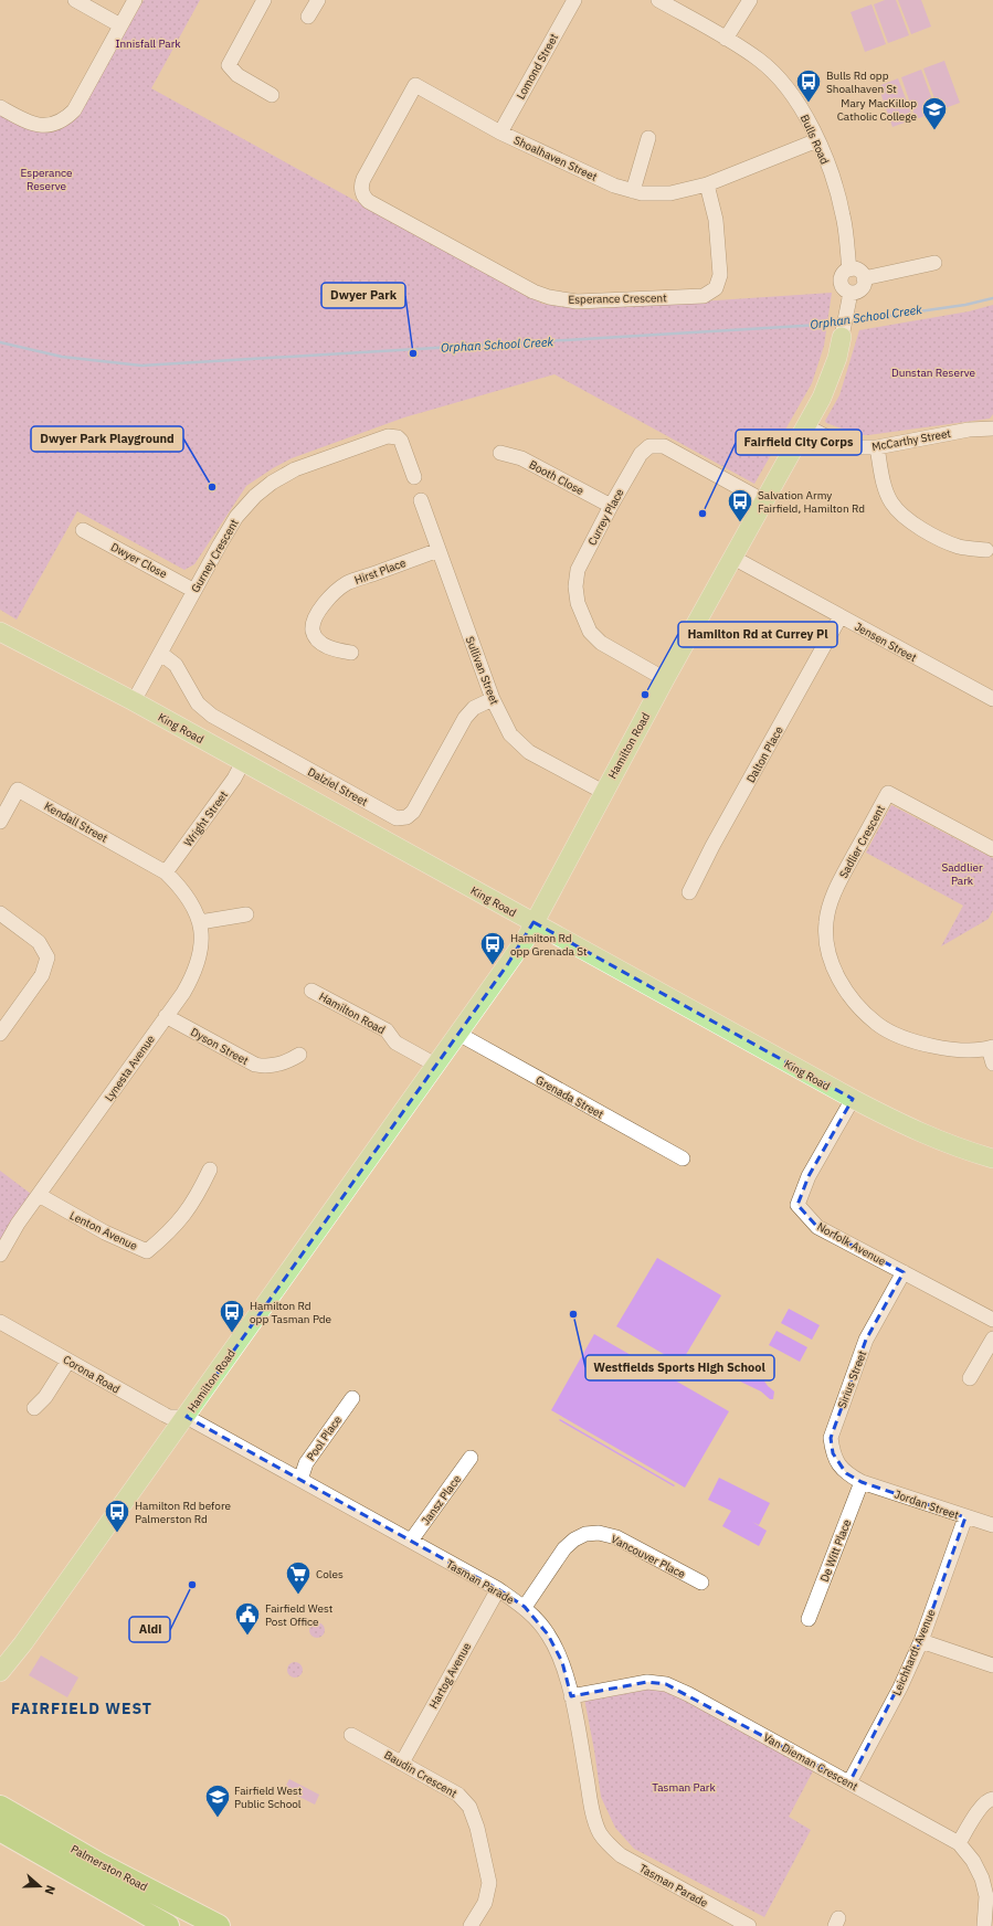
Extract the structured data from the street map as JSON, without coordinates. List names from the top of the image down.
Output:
{
  "streets": {
    "highway": ["Palmerston Road"],
    "main road": ["King Road", "Hamilton Road"],
    "street": [
      "Lomond Street",
      "Bulls Road",
      "Shoalhaven Street",
      "Esperance Crescent",
      "McCarthy Street",
      "Booth Close",
      "Currey Place",
      "Gurney Crescent",
      "Dwyer Close",
      "Hirst Place",
      "Jensen Street",
      "Sullivan Street",
      "Dalton Place",
      "Dalziel Street",
      "Wright Street",
      "Kendall Street",
      "Sadlier Crescent",
      "Dyson Street",
      "Lynesta Avenue",
      "Grenada Street",
      "Lenton Avenue",
      "Norfolk Avenue",
      "Corona Road",
      "Sirius Street",
      "Pool Place",
      "Jansz Place",
      "Jordan Street",
      "De Witt Place",
      "Vancouver Place",
      "Tasman Parade",
      "Leichhardt Avenue",
      "Hartog Avenue",
      "Van Dieman Crescent",
      "Baudin Crescent"
    ]
  },
  "crossings": [
    ["Lomond Street", "Shoalhaven Street"],
    ["Bulls Road", "Shoalhaven Street"],
    ["Bulls Road", "Hamilton Road"],
    ["Shoalhaven Street", "Esperance Crescent"],
    ["McCarthy Street", "Hamilton Road"],
    ["Booth Close", "Currey Place"],
    ["Currey Place", "Hamilton Road"],
    ["Gurney Crescent", "Dwyer Close"],
    ["Gurney Crescent", "King Road"],
    ["Gurney Crescent", "Dalziel Street"],
    ["Hirst Place", "Sullivan Street"],
    ["Jensen Street", "Hamilton Road"],
    ["Jensen Street", "Dalton Place"],
    ["Sullivan Street", "Hamilton Road"],
    ["Sullivan Street", "Dalziel Street"],
    ["King Road", "Hamilton Road"],
    ["King Road", "Wright Street"],
    ["King Road", "Norfolk Avenue"],
    ["Hamilton Road", "Grenada Street"],
    ["Hamilton Road", "Corona Road"],
    ["Hamilton Road", "Tasman Parade"],
    ["Wright Street", "Kendall Street"],
    ["Wright Street", "Lynesta Avenue"],
    ["Kendall Street", "Lynesta Avenue"],
    ["Dyson Street", "Lynesta Avenue"],
    ["Lynesta Avenue", "Lenton Avenue"],
    ["Norfolk Avenue", "Sirius Street"],
    ["Corona Road", "Tasman Parade"],
    ["Sirius Street", "Jordan Street"],
    ["Sirius Street", "De Witt Place"],
    ["Pool Place", "Tasman Parade"],
    ["Jansz Place", "Tasman Parade"],
    ["Jordan Street", "De Witt Place"],
    ["Jordan Street", "Leichhardt Avenue"],
    ["Vancouver Place", "Tasman Parade"],
    ["Tasman Parade", "Hartog Avenue"],
    ["Tasman Parade", "Van Dieman Crescent"],
    ["Leichhardt Avenue", "Van Dieman Crescent"],
    ["Hartog Avenue", "Baudin Crescent"]
  ],
  "districts": ["FAIRFIELD WEST"],
  "water": ["Orphan School Creek"],
  "parks": [
    "Innisfall Park",
    "Esperance Reserve",
    "Dunstan Reserve",
    "Saddlier Park",
    "Tasman Park"
  ],
  "places": {
    "bus stop": [
      "Bulls Rd opp Shoalhaven St",
      "Salvation Army Fairfield, Hamilton Rd",
      "Hamilton Rd opp Grenada St",
      "Hamilton Rd opp Tasman Pde",
      "Hamilton Rd before Palmerston Rd"
    ],
    "school or university": ["Mary MacKillop Catholic College", "Fairfield West Public School"],
    "other": [
      "Dwyer Park",
      "Dwyer Park Playground",
      "Fairfield City Corps",
      "Hamilton Rd at Currey Pl",
      "Westfields Sports High School",
      "Aldi"
    ],
    "supermarket": ["Coles"],
    "public building": ["Fairfield West Post Office"]
  },
  "north": "right"
}
